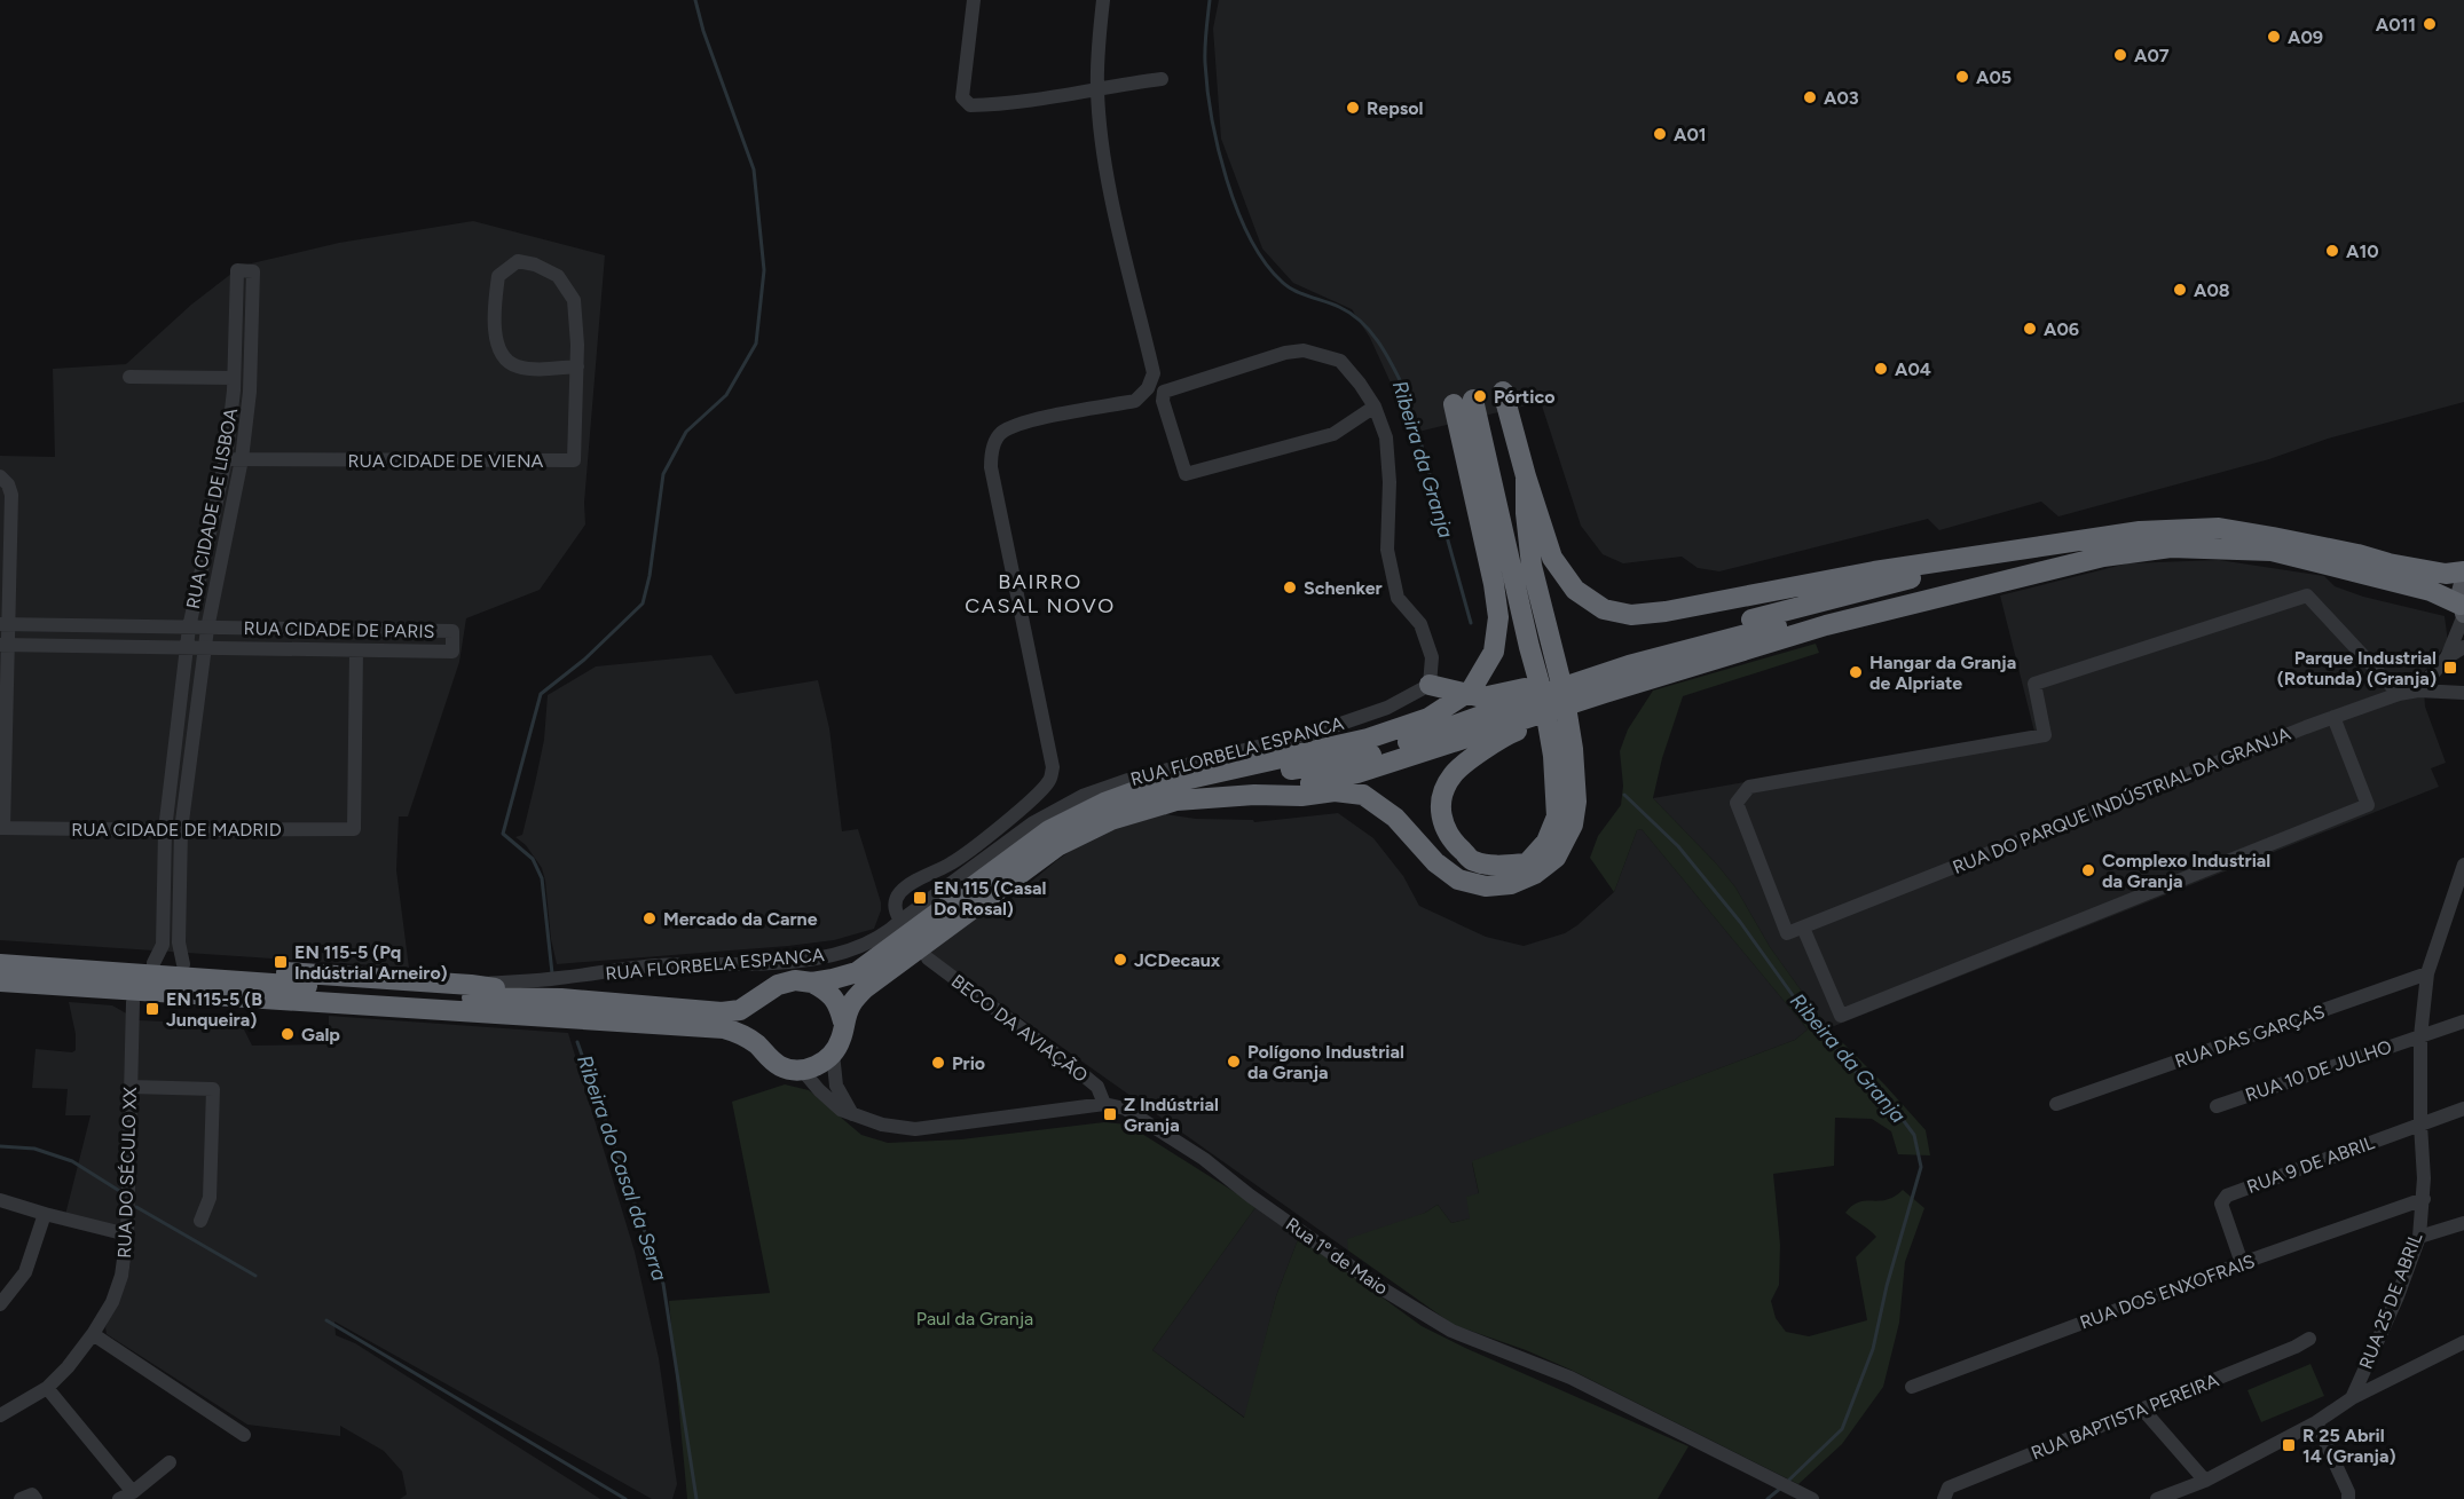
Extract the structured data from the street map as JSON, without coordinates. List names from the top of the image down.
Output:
{
  "streets": {
    "street": [
      "RUA CIDADE DE VIENA",
      "RUA CIDADE DE LISBOA",
      "RUA CIDADE DE PARIS",
      "RUA FLORBELA ESPANCA",
      "RUA DO PARQUE INDÚSTRIAL DA GRANJA",
      "RUA CIDADE DE MADRID",
      "BECO DA AVIAÇÃO",
      "RUA DAS GARÇAS",
      "RUA 10 DE JULHO",
      "RUA 9 DE ABRIL",
      "RUA DO SÉCULO XX",
      "Rua 1º de Maio",
      "RUA DOS ENXOFRAIS",
      "RUA 25 DE ABRIL",
      "RUA BAPTISTA PEREIRA"
    ]
  },
  "crossings": [
    ["RUA CIDADE DE VIENA", "RUA CIDADE DE LISBOA"],
    ["RUA CIDADE DE LISBOA", "RUA CIDADE DE PARIS"],
    ["RUA CIDADE DE LISBOA", "RUA CIDADE DE MADRID"],
    ["RUA CIDADE DE PARIS", "RUA CIDADE DE MADRID"],
    ["BECO DA AVIAÇÃO", "Rua 1º de Maio"],
    ["RUA DAS GARÇAS", "RUA 25 DE ABRIL"],
    ["RUA 10 DE JULHO", "RUA 25 DE ABRIL"],
    ["RUA 9 DE ABRIL", "RUA DOS ENXOFRAIS"],
    ["RUA 9 DE ABRIL", "RUA 25 DE ABRIL"],
    ["RUA DOS ENXOFRAIS", "RUA 25 DE ABRIL"]
  ],
  "districts": ["BAIRRO CASAL NOVO"],
  "water": ["Ribeira da Granja", "Ribeira do Casal da Serra"],
  "parks": ["Paul da Granja"],
  "places": {
    "other": [
      "A011",
      "A09",
      "A07",
      "A05",
      "A03",
      "Repsol",
      "A01",
      "A10",
      "A08",
      "A06",
      "A04",
      "Pórtico",
      "Schenker",
      "Hangar da Granja de Alpriate",
      "Complexo Industrial da Granja",
      "Mercado da Carne",
      "JCDecaux",
      "Galp",
      "Polígono Industrial da Granja",
      "Prio"
    ],
    "transit": [
      "Parque Industrial (Rotunda) (Granja)",
      "EN 115 (Casal Do Rosal)",
      "EN 115-5 (Pq Indústrial Arneiro)",
      "EN 115-5 (B Junqueira)",
      "Z Indústrial Granja",
      "R 25 Abril 14 (Granja)"
    ]
  }
}
